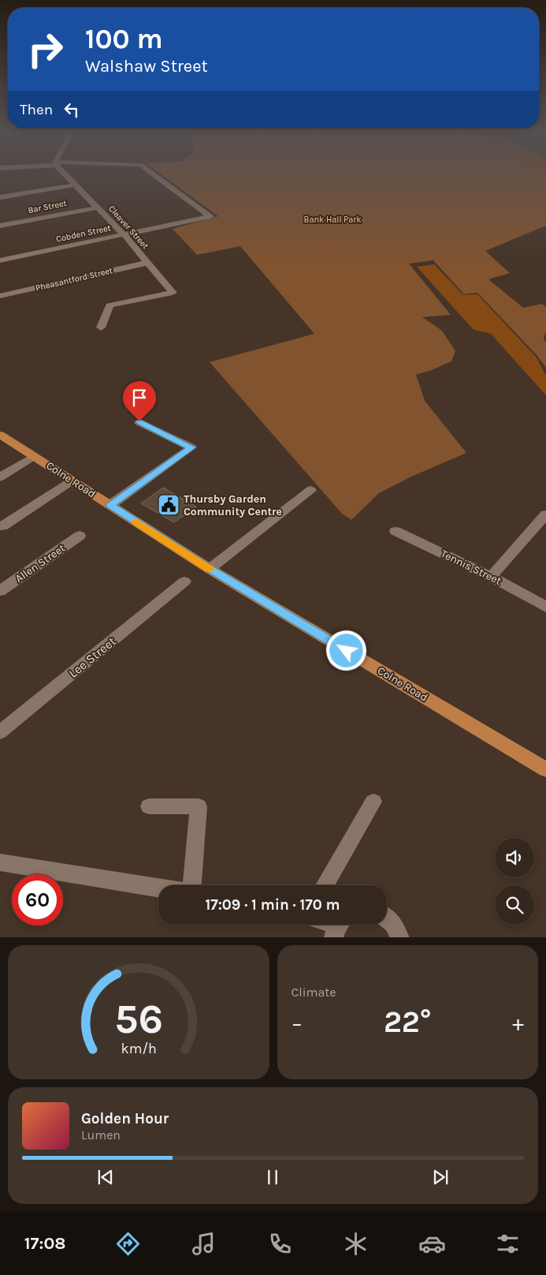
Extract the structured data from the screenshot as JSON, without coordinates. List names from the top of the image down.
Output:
{
  "streets": {
    "main road": ["Colne Road"],
    "street": [
      "Bar Street",
      "Cleaver Street",
      "Cobden Street",
      "Pheasantford Street",
      "Allen Street",
      "Tennis Street",
      "Lee Street"
    ]
  },
  "crossings": [
    ["Bar Street", "Cleaver Street"],
    ["Cleaver Street", "Cobden Street"],
    ["Cleaver Street", "Pheasantford Street"]
  ],
  "parks": ["Bank Hall Park"],
  "places": {
    "public building": ["Thursby Garden Community Centre"]
  },
  "page": {
    "turn": ["100 m", "Walshaw Street"],
    "then": "Then",
    "limit": "60",
    "trip": "17:09 · 1 min · 170 m",
    "tile": "Climate",
    "heat": ["−", "22°", "+"],
    "song": ["Golden Hour", "Lumen"],
    "tabs": "17:08",
    "gauge": ["56", "km/h"]
  }
}
